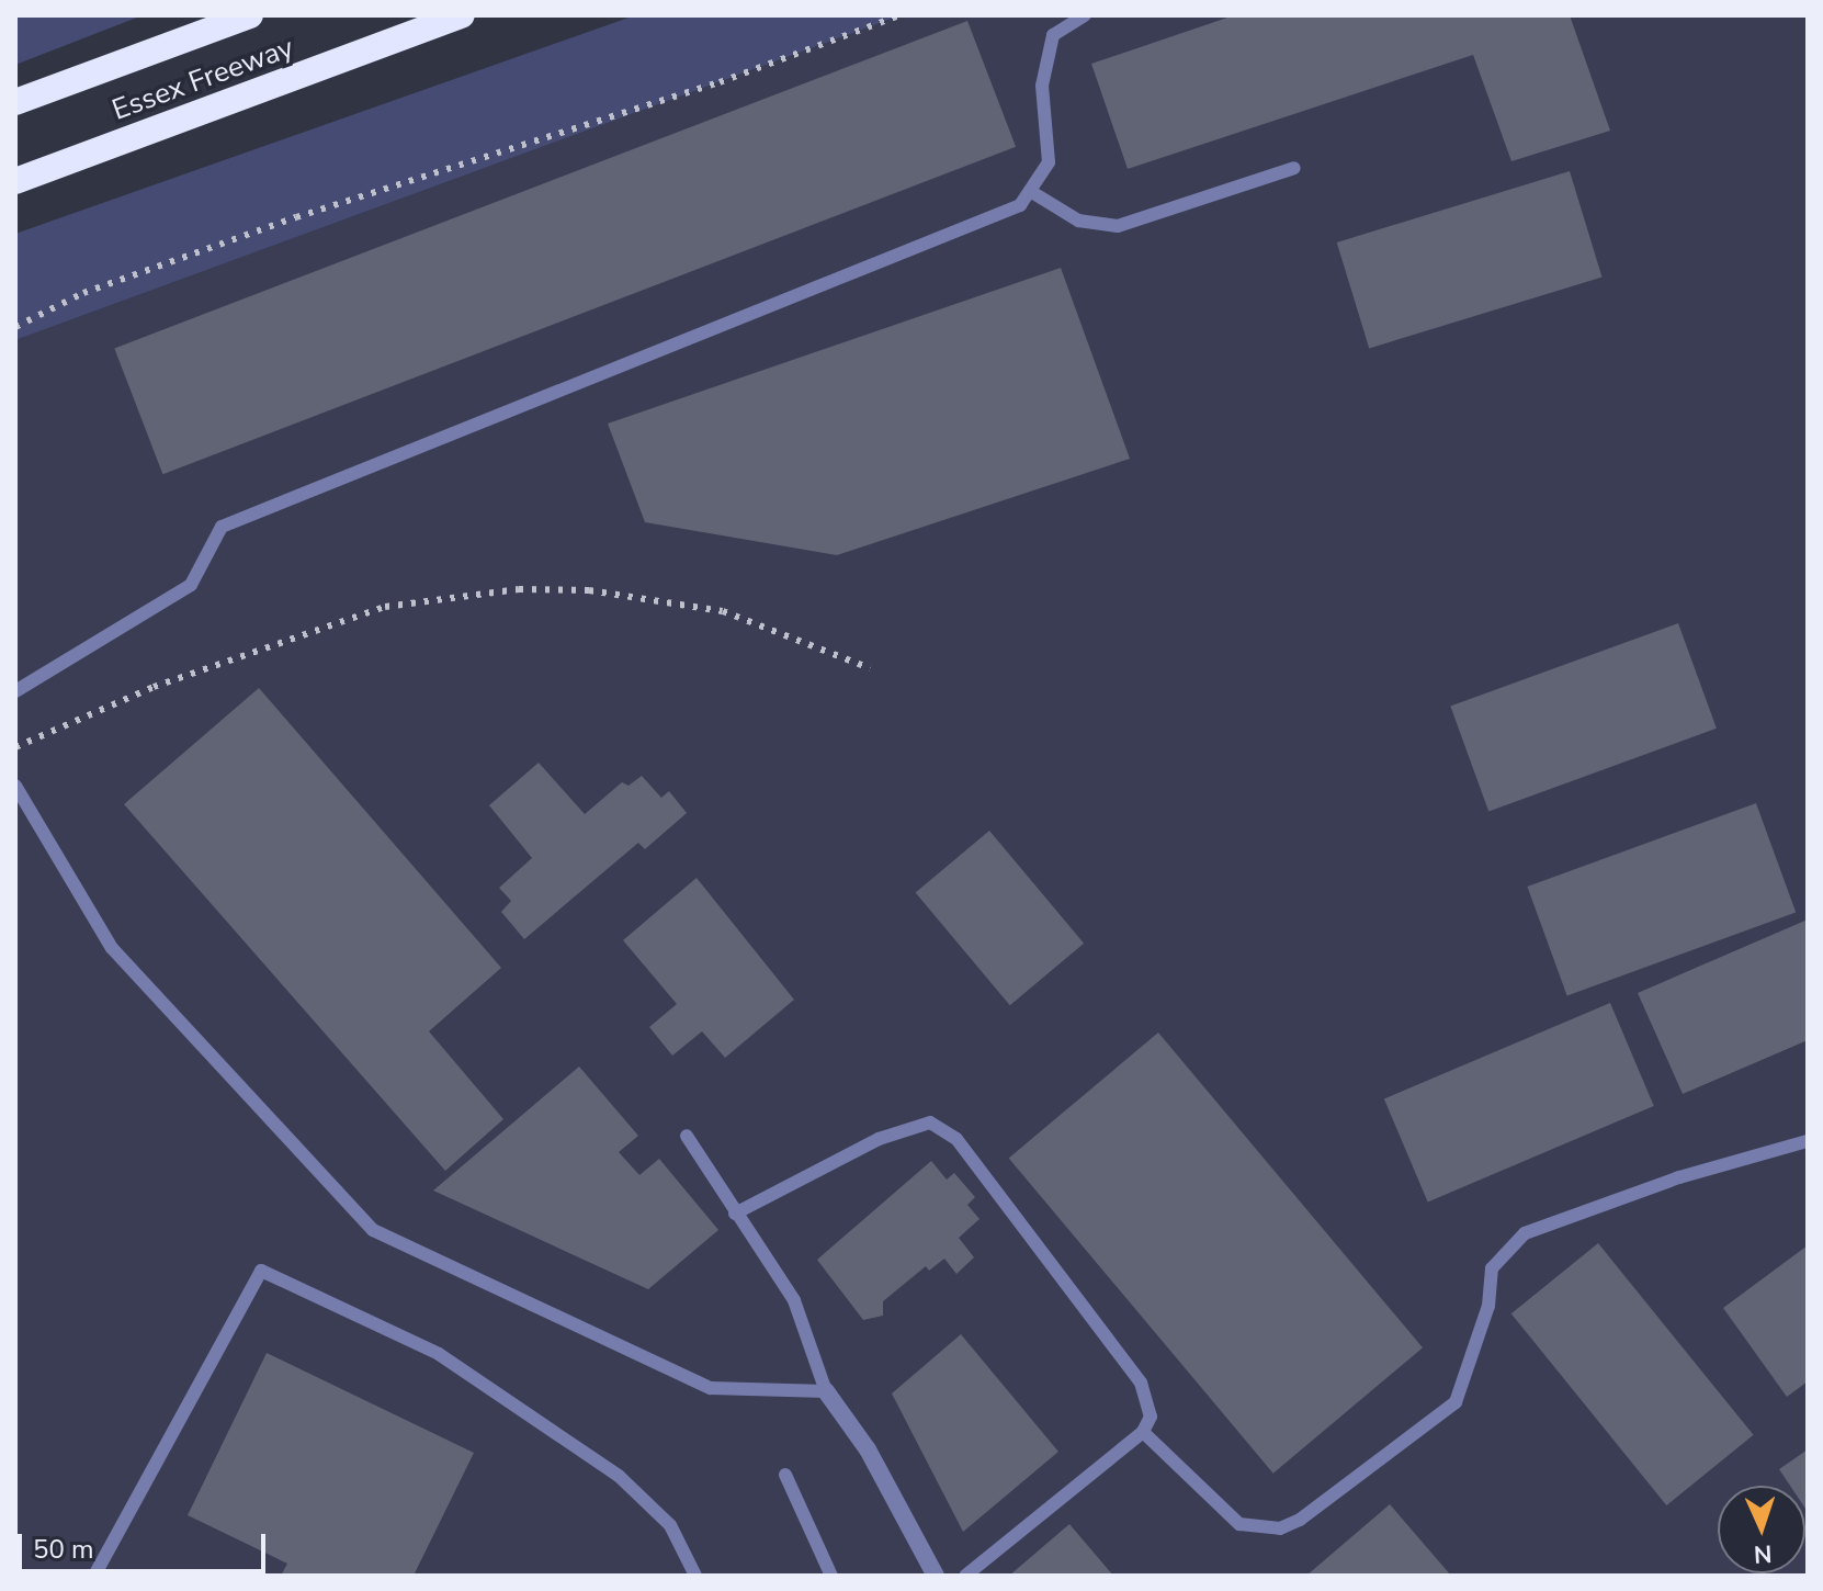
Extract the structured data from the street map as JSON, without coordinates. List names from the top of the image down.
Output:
{
  "streets": {
    "highway": ["Essex Freeway"]
  },
  "scale_bar": "50 m",
  "north": "bottom"
}
